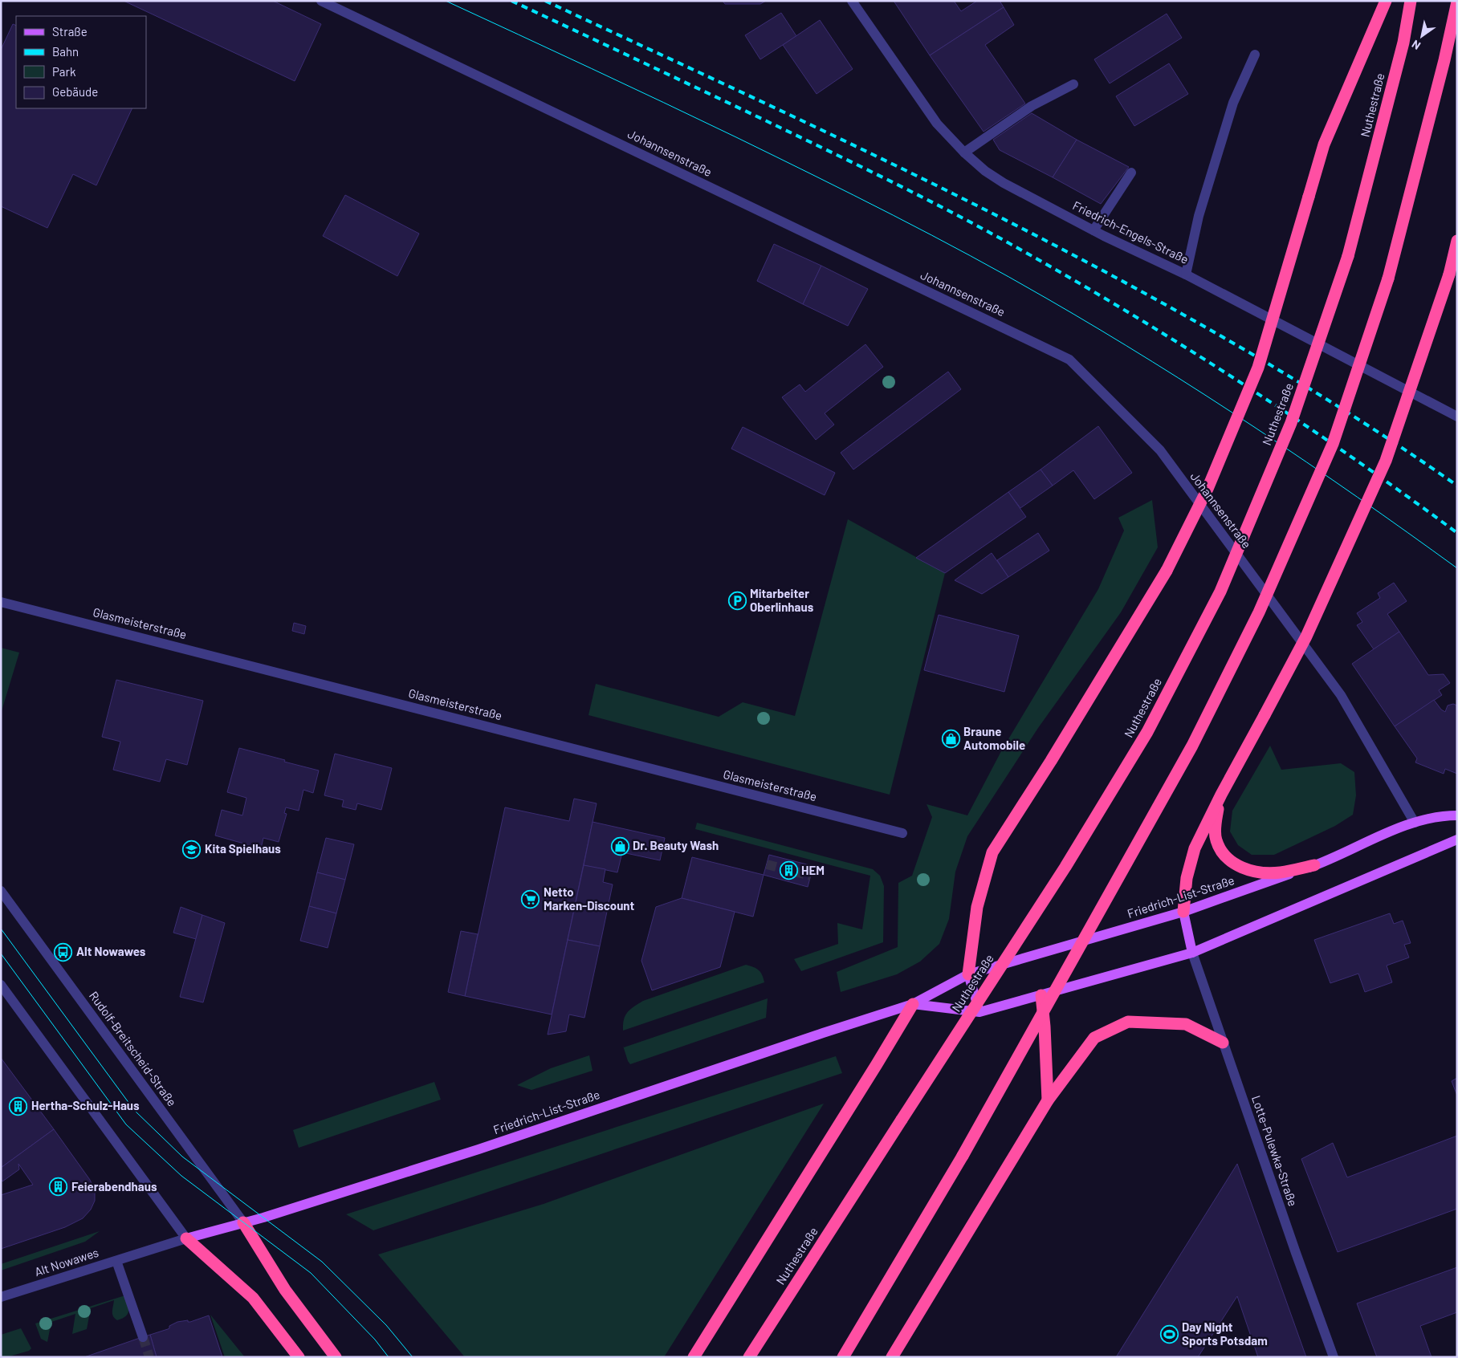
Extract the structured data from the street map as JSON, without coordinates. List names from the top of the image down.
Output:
{
  "streets": {
    "highway": ["Nuthestraße"],
    "main road": ["Friedrich-List-Straße"],
    "street": [
      "Johannsenstraße",
      "Friedrich-Engels-Straße",
      "Glasmeisterstraße",
      "Rudolf-Breitscheid-Straße",
      "Lotte-Pulewka-Straße",
      "Alt Nowawes"
    ]
  },
  "crossings": [
    ["Johannsenstraße", "Friedrich-List-Straße"],
    ["Friedrich-List-Straße", "Rudolf-Breitscheid-Straße"],
    ["Friedrich-List-Straße", "Lotte-Pulewka-Straße"],
    ["Friedrich-List-Straße", "Alt Nowawes"]
  ],
  "places": {
    "parking": ["Mitarbeiter Oberlinhaus"],
    "shop": ["Braune Automobile", "Dr. Beauty Wash"],
    "school or university": ["Kita Spielhaus"],
    "building": ["HEM", "Hertha-Schulz-Haus", "Feierabendhaus"],
    "supermarket": ["Netto Marken-Discount"],
    "bus stop": ["Alt Nowawes"],
    "sports": ["Day Night Sports Potsdam"]
  },
  "legend": [
    "Straße",
    "Bahn",
    "Park",
    "Gebäude"
  ],
  "north": "bottom left"
}
